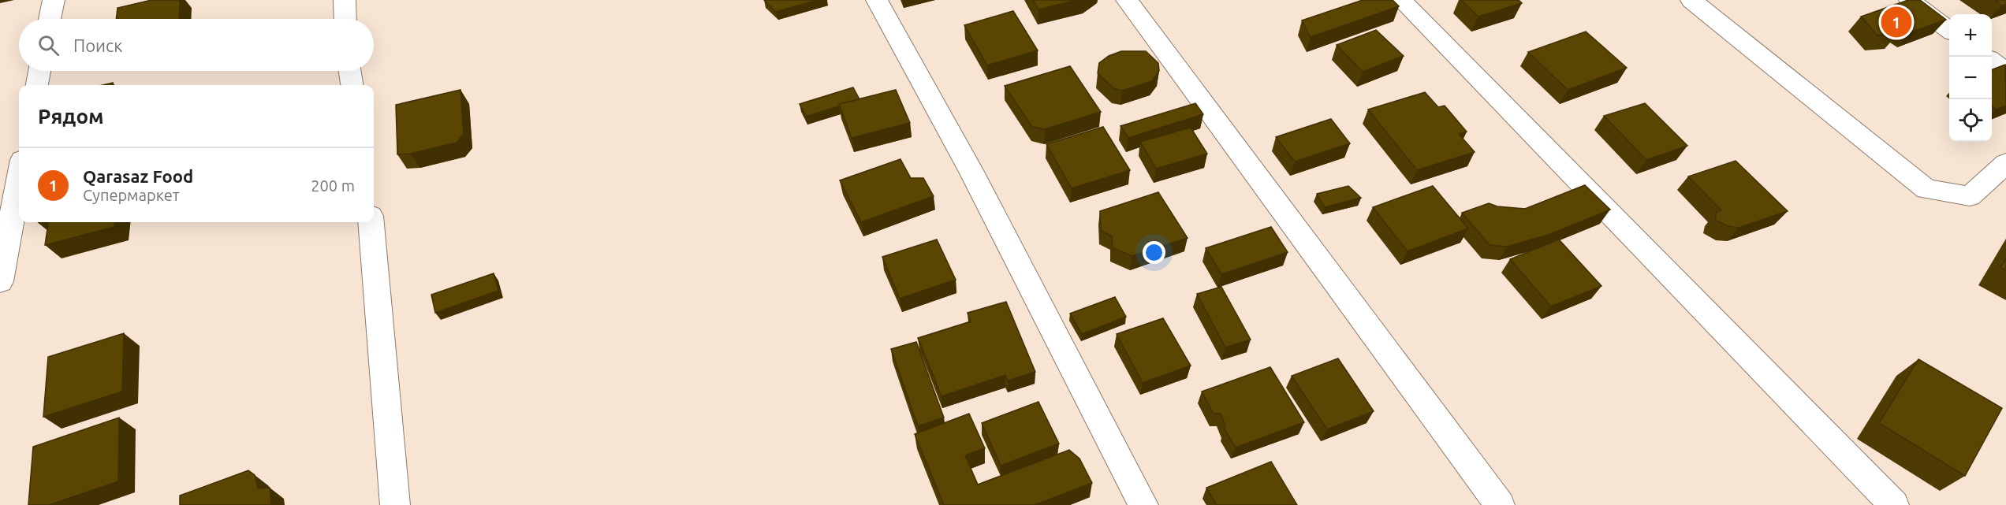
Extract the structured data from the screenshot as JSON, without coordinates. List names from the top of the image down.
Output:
{
  "page": {
    "pins": "1",
    "map_buttons": ["+", "−"],
    "search": "Поиск",
    "heading": "Рядом",
    "list": [
      {
        "mark": "1",
        "name": "Qarasaz Food",
        "note": "Супермаркет",
        "value": "200 m"
      }
    ]
  }
}
